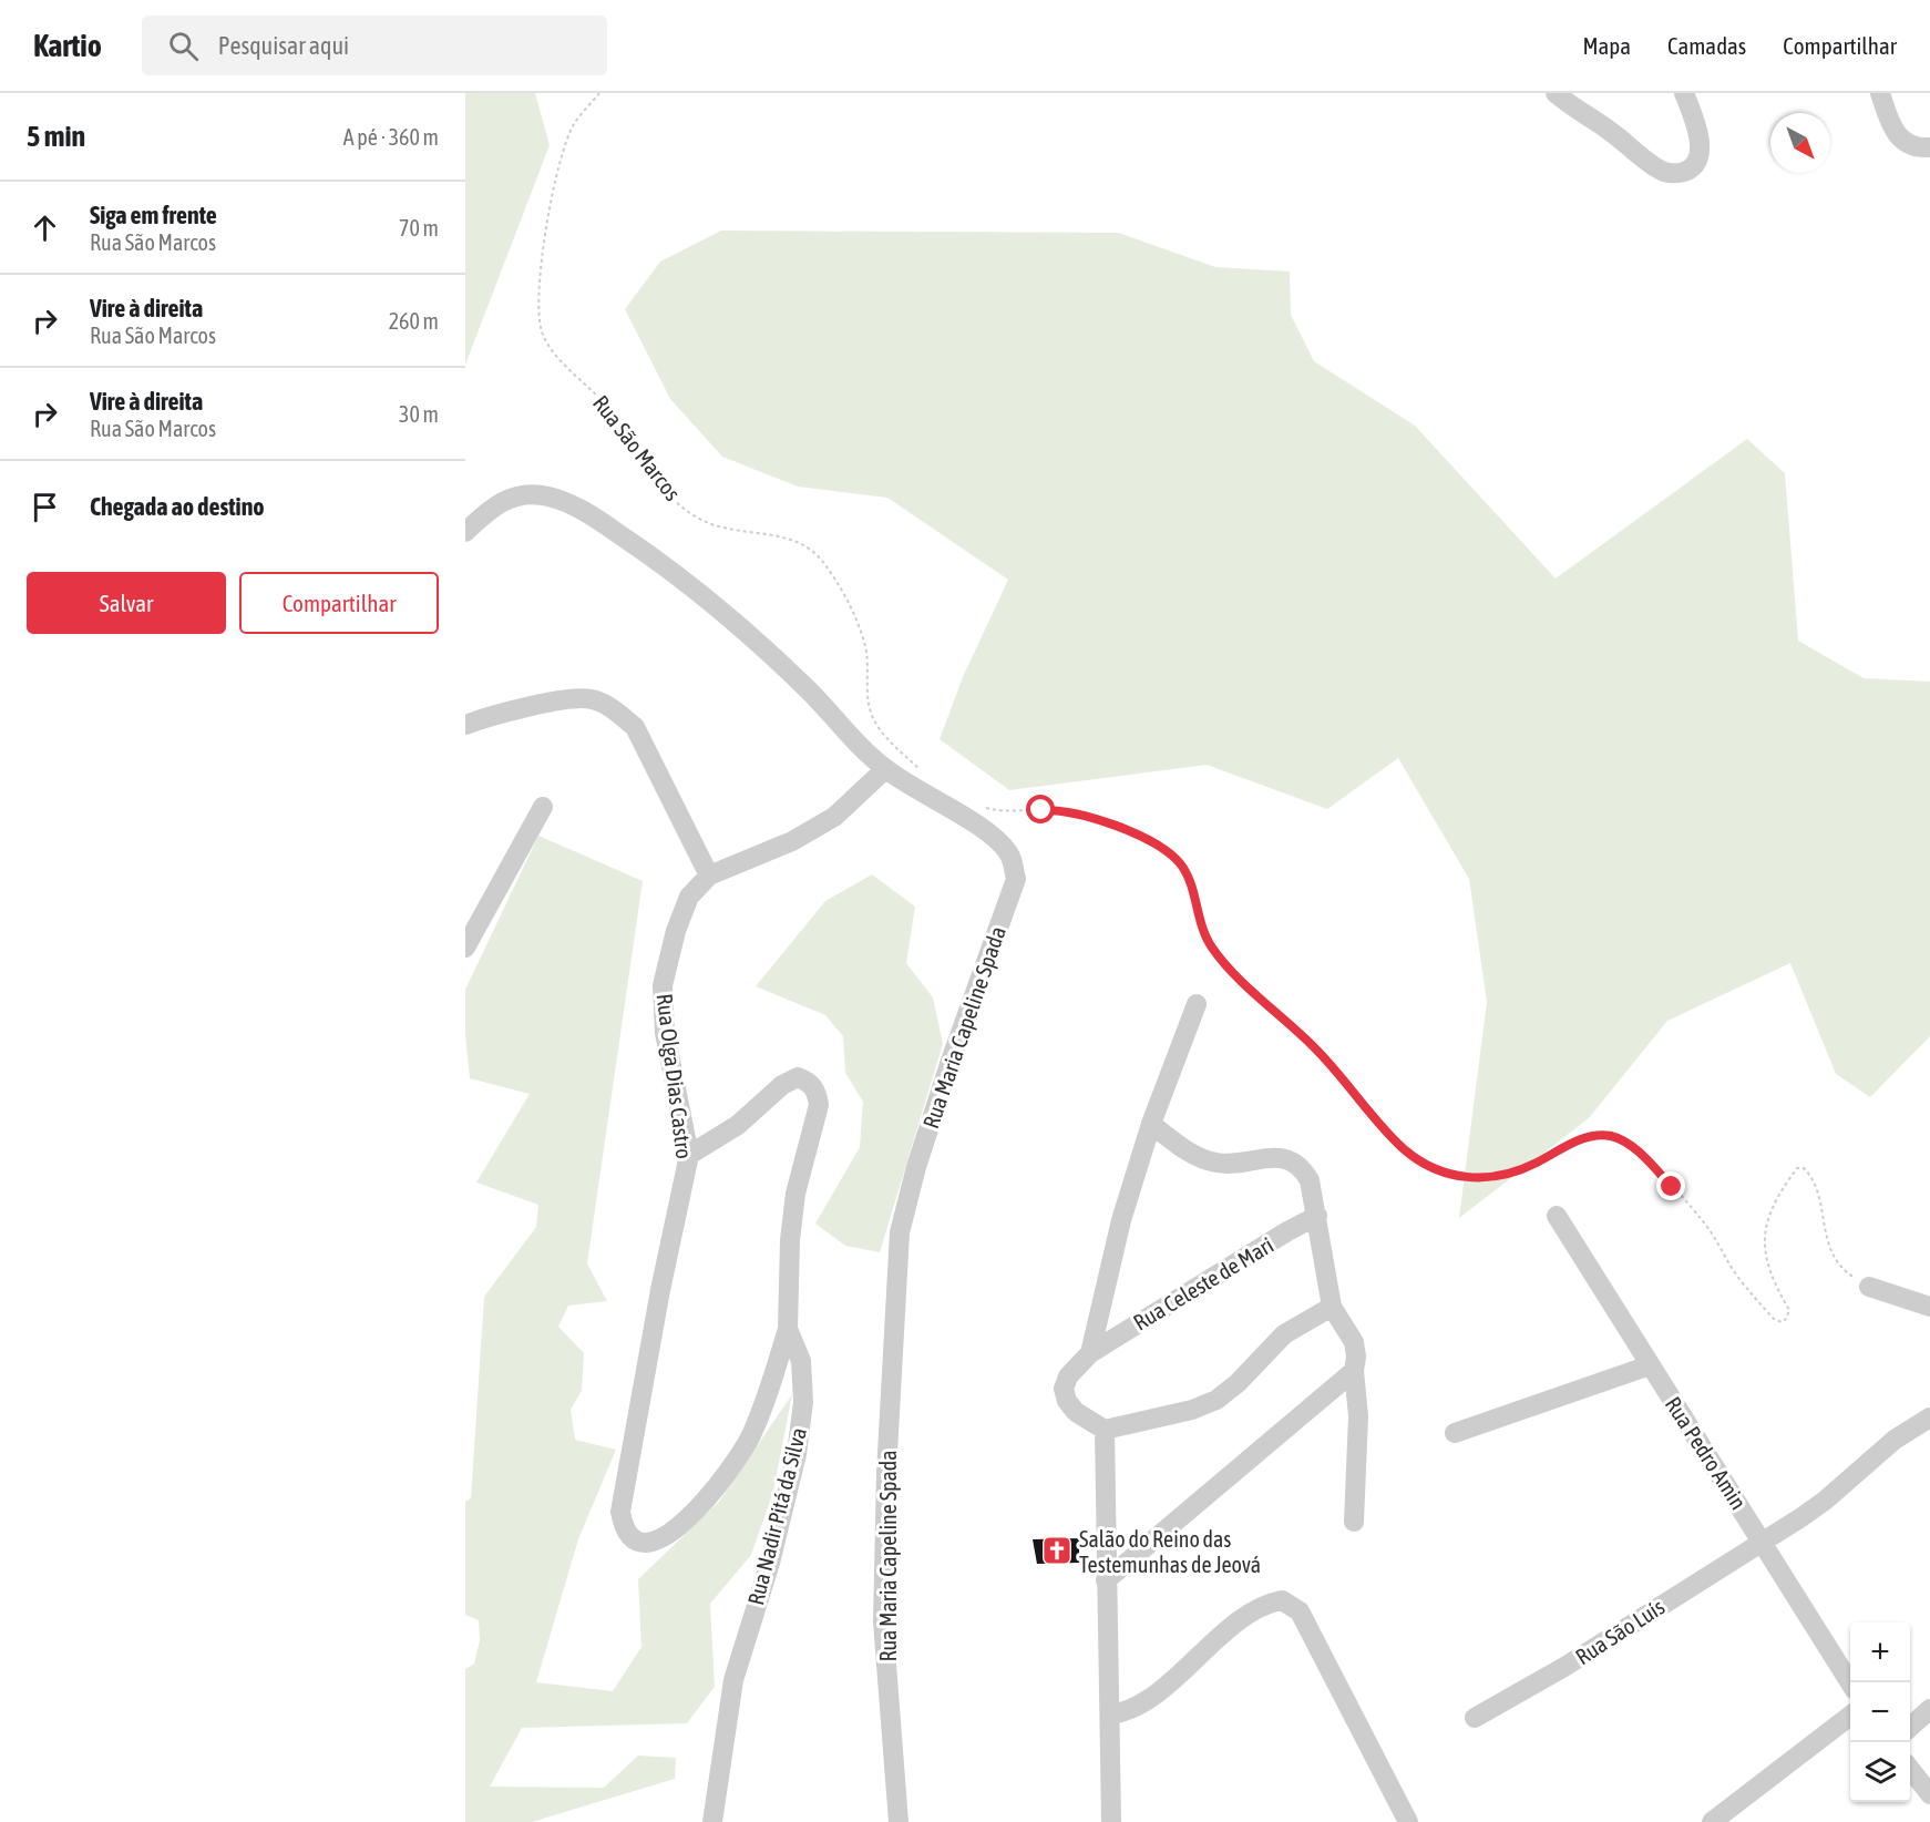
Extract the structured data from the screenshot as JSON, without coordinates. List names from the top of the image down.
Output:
{
  "streets": {
    "street": [
      "Rua Maria Capeline Spada",
      "Rua Olga Dias Castro",
      "Rua Celeste de Mari",
      "Rua Pedro Amin",
      "Rua Nadir Pitá da Silva",
      "Rua São Luís"
    ],
    "path": ["Rua São Marcos"]
  },
  "crossings": [
    ["Rua Maria Capeline Spada", "Rua Olga Dias Castro"],
    ["Rua Olga Dias Castro", "Rua Nadir Pitá da Silva"],
    ["Rua Pedro Amin", "Rua São Luís"]
  ],
  "places": {
    "church": ["Salão do Reino das Testemunhas de Jeová"]
  },
  "north": "bottom right",
  "page": {
    "header": "Kartio",
    "search": "Pesquisar aqui",
    "nav": ["Mapa", "Camadas", "Compartilhar"],
    "heading": ["5 min", "A pé · 360 m"],
    "list": [
      ["Siga em frente", "Rua São Marcos", "70 m"],
      ["Vire à direita", "Rua São Marcos", "260 m"],
      ["Vire à direita", "Rua São Marcos", "30 m"],
      "Chegada ao destino"
    ],
    "buttons": ["Salvar", "Compartilhar"],
    "map_buttons": ["+", "−"]
  }
}
